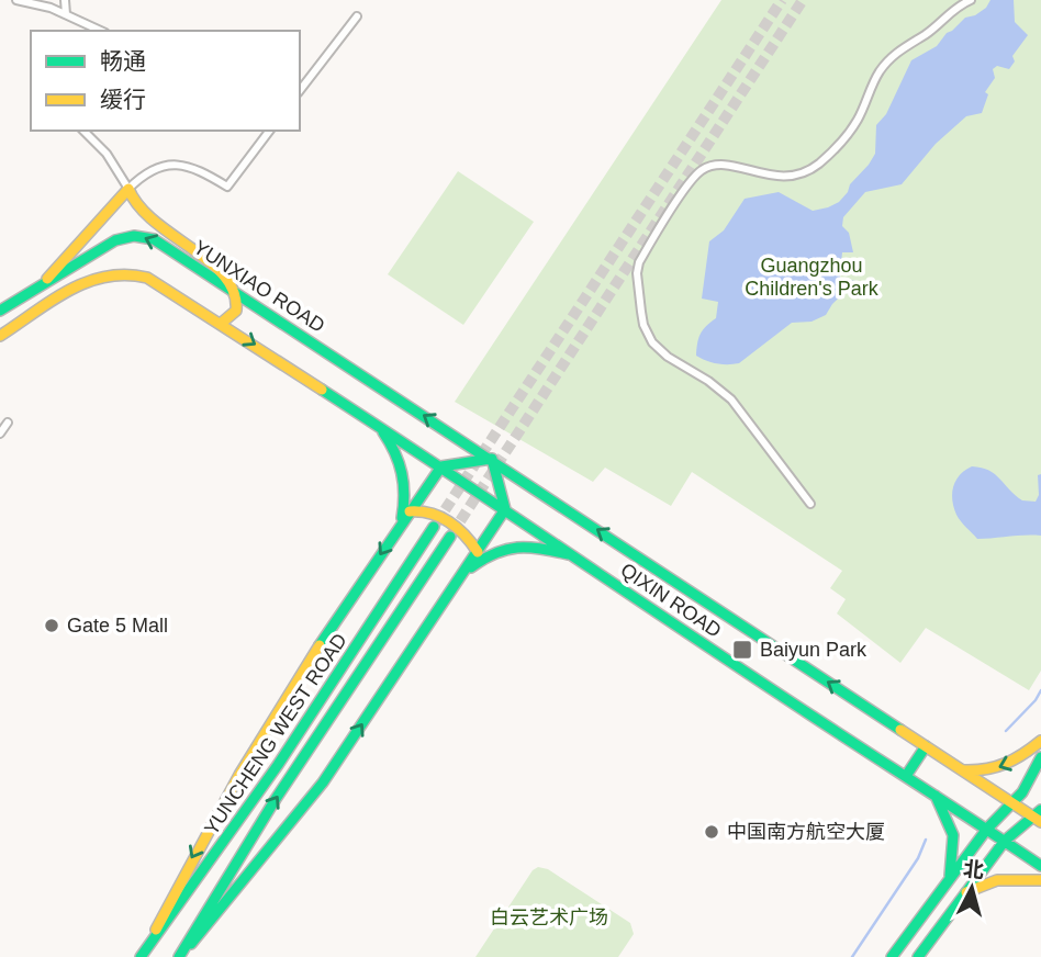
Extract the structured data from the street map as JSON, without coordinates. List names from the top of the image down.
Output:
{
  "streets": {
    "main road": ["YUNXIAO ROAD", "QIXIN ROAD", "YUNCHENG WEST ROAD"]
  },
  "crossings": [
    ["YUNXIAO ROAD", "QIXIN ROAD"]
  ],
  "parks": ["Guangzhou Children's Park", "白云艺术广场"],
  "places": {
    "other": ["Gate 5 Mall", "中国南方航空大厦"],
    "transit": ["Baiyun Park"]
  },
  "legend": ["畅通", "缓行"],
  "north": "top"
}
